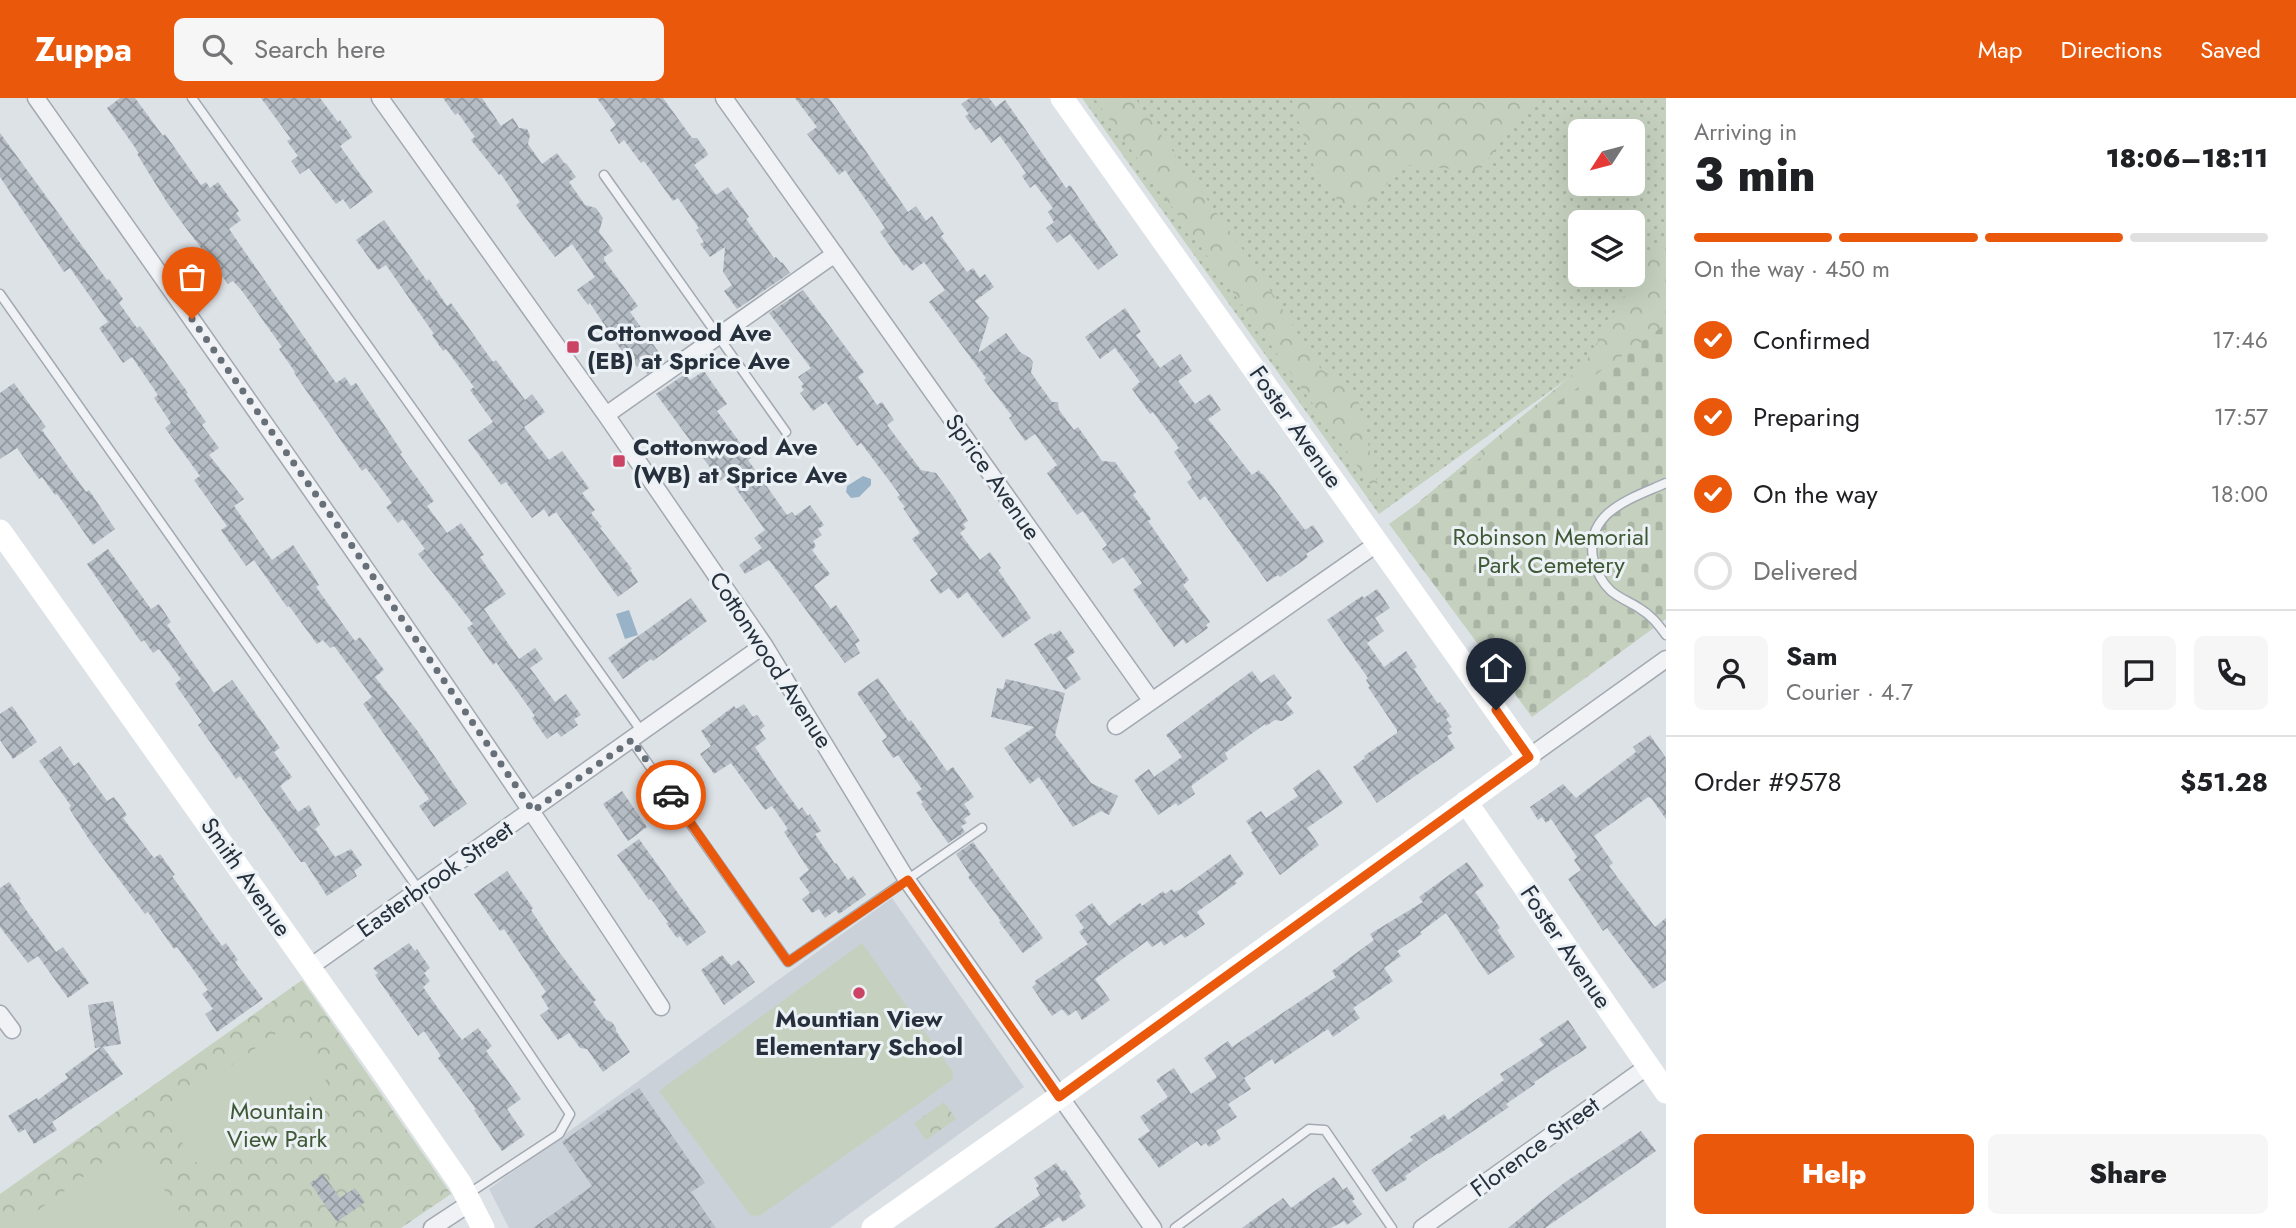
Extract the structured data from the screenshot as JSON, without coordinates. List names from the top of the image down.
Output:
{
  "streets": {
    "street": [
      "Foster Avenue",
      "Sprice Avenue",
      "Cottonwood Avenue",
      "Smith Avenue",
      "Easterbrook Street",
      "Florence Street"
    ]
  },
  "crossings": [
    ["Foster Avenue", "Florence Street"],
    ["Cottonwood Avenue", "Easterbrook Street"],
    ["Smith Avenue", "Easterbrook Street"]
  ],
  "parks": ["Robinson Memorial Park Cemetery", "Mountain View Park"],
  "places": {
    "transit": ["Cottonwood Ave (EB) at Sprice Ave", "Cottonwood Ave (WB) at Sprice Ave"],
    "other": ["Mountian View Elementary School"]
  },
  "north": "bottom left",
  "page": {
    "header": "Zuppa",
    "search": "Search here",
    "nav": ["Map", "Directions", "Saved"],
    "heading": ["3 min", "Arriving in", "18:06–18:11"],
    "panel": [
      "Sam",
      "Courier · 4.7",
      "Order #9578",
      "$51.28"
    ],
    "bar": "On the way · 450 m",
    "list": [
      ["Confirmed", "17:46"],
      ["Preparing", "17:57"],
      ["On the way", "18:00"],
      "Delivered"
    ],
    "buttons": ["Help", "Share"]
  }
}
